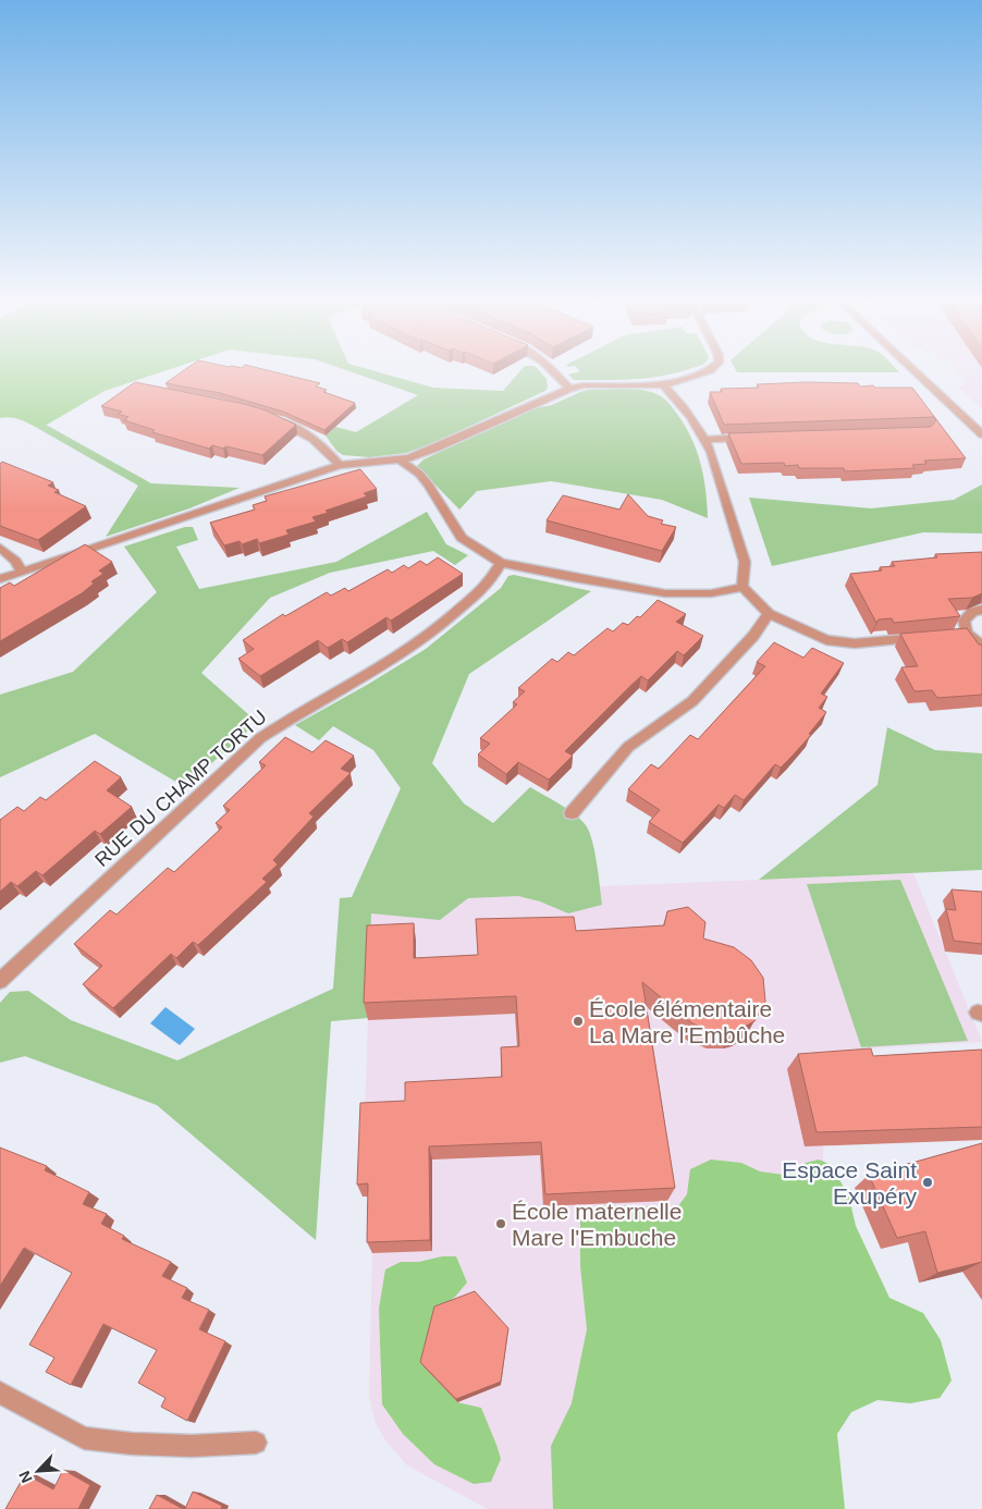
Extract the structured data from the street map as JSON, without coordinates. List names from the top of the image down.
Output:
{
  "streets": {
    "street": ["RUE DU CHAMP TORTU"]
  },
  "places": ["École élémentaire La Mare l'Embûche", "Espace Saint Exupéry", "École maternelle Mare l'Embuche"],
  "north": "bottom left"
}
